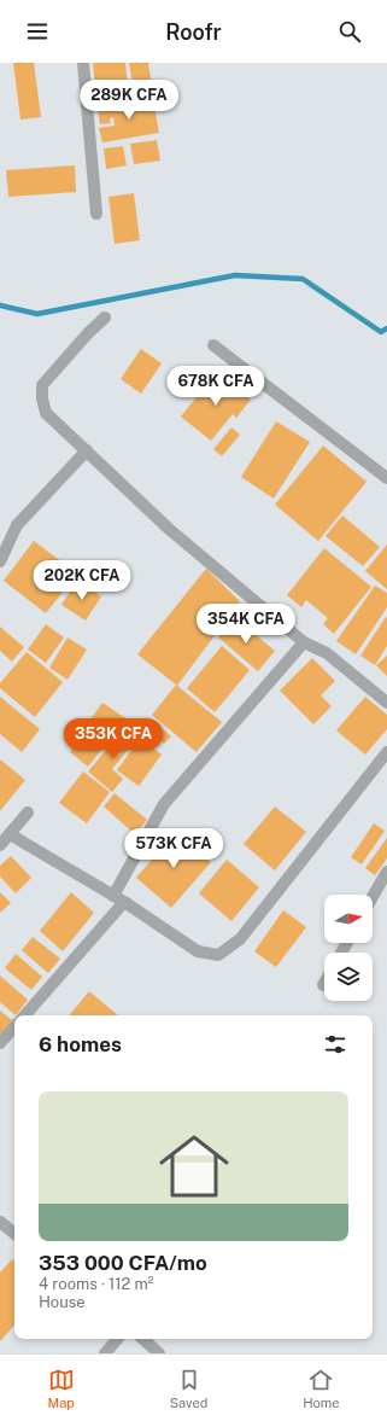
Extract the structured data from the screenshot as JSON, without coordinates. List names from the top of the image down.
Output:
{
  "north": "right",
  "page": {
    "header": "Roofr",
    "price": [
      "289K CFA",
      "678K CFA",
      "202K CFA",
      "354K CFA",
      "353K CFA",
      "573K CFA"
    ],
    "heading": "6 homes",
    "list": [
      {
        "name": "353 000 CFA/mo",
        "note": "4 rooms · 112 m² · House"
      }
    ],
    "tabs": ["Map", "Saved", "Home"]
  }
}
